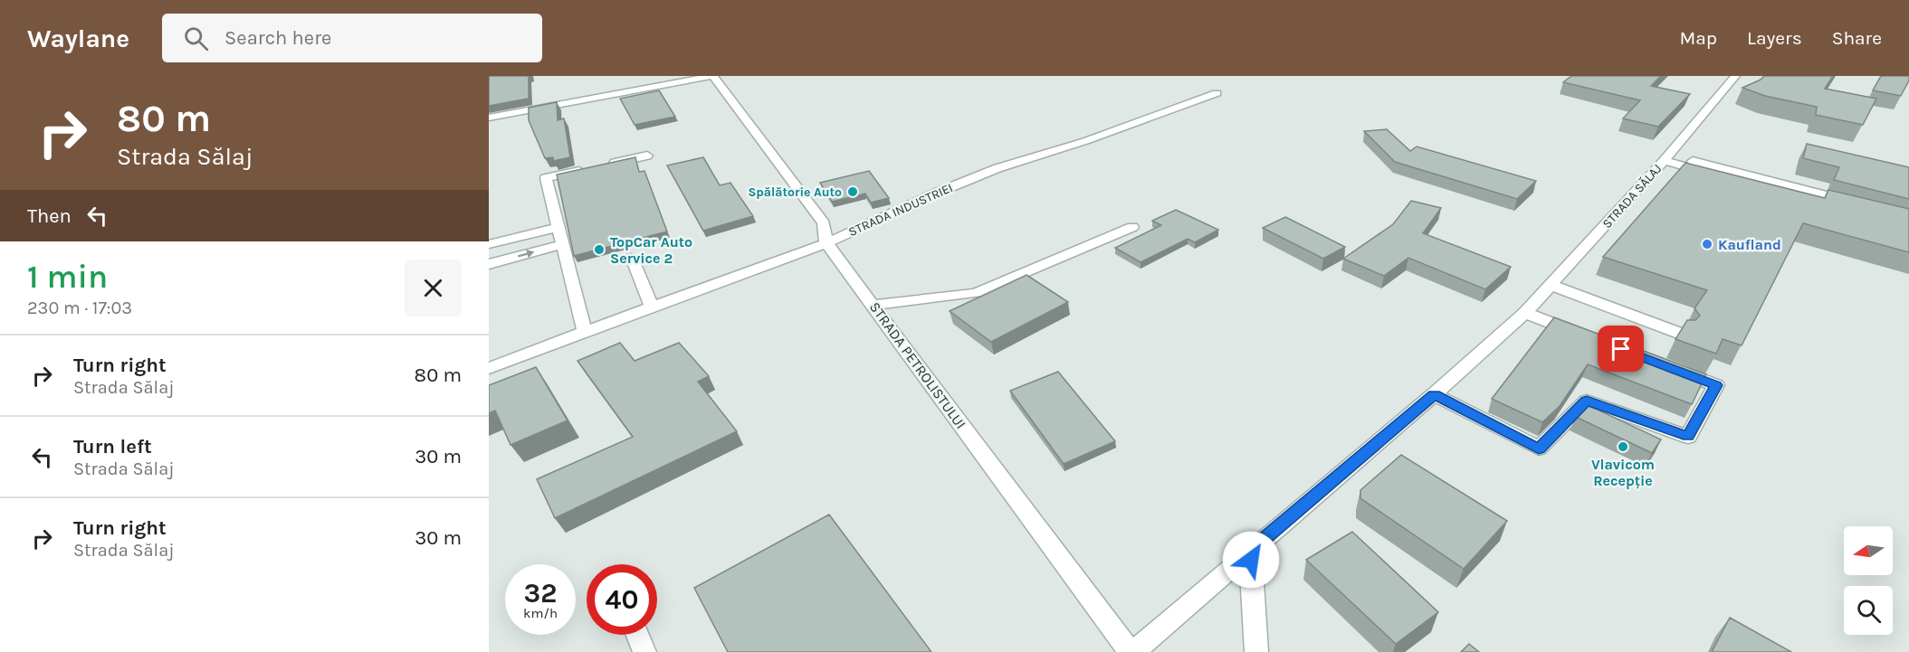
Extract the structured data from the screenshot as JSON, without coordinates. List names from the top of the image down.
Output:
{
  "streets": {
    "street": ["STRADA SĂLAJ", "STRADA INDUSTRIEI", "STRADA PETROLISTULUI"]
  },
  "crossings": [
    ["STRADA SĂLAJ", "STRADA PETROLISTULUI"],
    ["STRADA INDUSTRIEI", "STRADA PETROLISTULUI"]
  ],
  "places": [
    "Spălătorie Auto",
    "Kaufland",
    "TopCar Auto Service 2",
    "Vlavicom Recepție"
  ],
  "north": "left",
  "page": {
    "header": "Waylane",
    "search": "Search here",
    "nav": ["Map", "Layers", "Share"],
    "turn": ["80 m", "Strada Sălaj"],
    "then": "Then",
    "heading": ["1 min", "230 m · 17:03"],
    "list": [
      {
        "name": "Turn right",
        "note": "Strada Sălaj",
        "value": "80 m"
      },
      {
        "name": "Turn left",
        "note": "Strada Sălaj",
        "value": "30 m"
      },
      {
        "name": "Turn right",
        "note": "Strada Sălaj",
        "value": "30 m"
      }
    ],
    "speed": "32 km/h",
    "limit": "40"
  }
}
